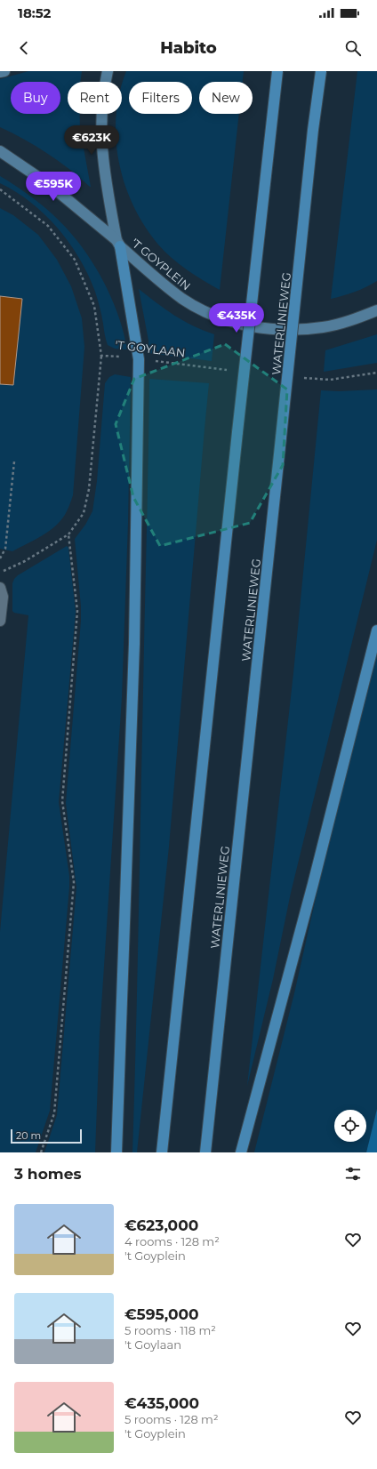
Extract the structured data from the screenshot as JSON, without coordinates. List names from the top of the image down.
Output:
{
  "streets": {
    "main road": ["'T GOYPLEIN", "WATERLINIEWEG"],
    "path": ["'T GOYLAAN"]
  },
  "scale_bar": "20 m",
  "page": {
    "status": "18:52",
    "header": "Habito",
    "chip": [
      "Buy",
      "Rent",
      "Filters",
      "New"
    ],
    "price": ["€623K", "€595K", "€435K"],
    "scale": "20 m",
    "heading": "3 homes",
    "list": [
      {
        "name": "€623,000",
        "note": "4 rooms · 128 m² · 't Goyplein"
      },
      {
        "name": "€595,000",
        "note": "5 rooms · 118 m² · 't Goylaan"
      },
      {
        "name": "€435,000",
        "note": "5 rooms · 128 m² · 't Goyplein"
      }
    ]
  }
}
